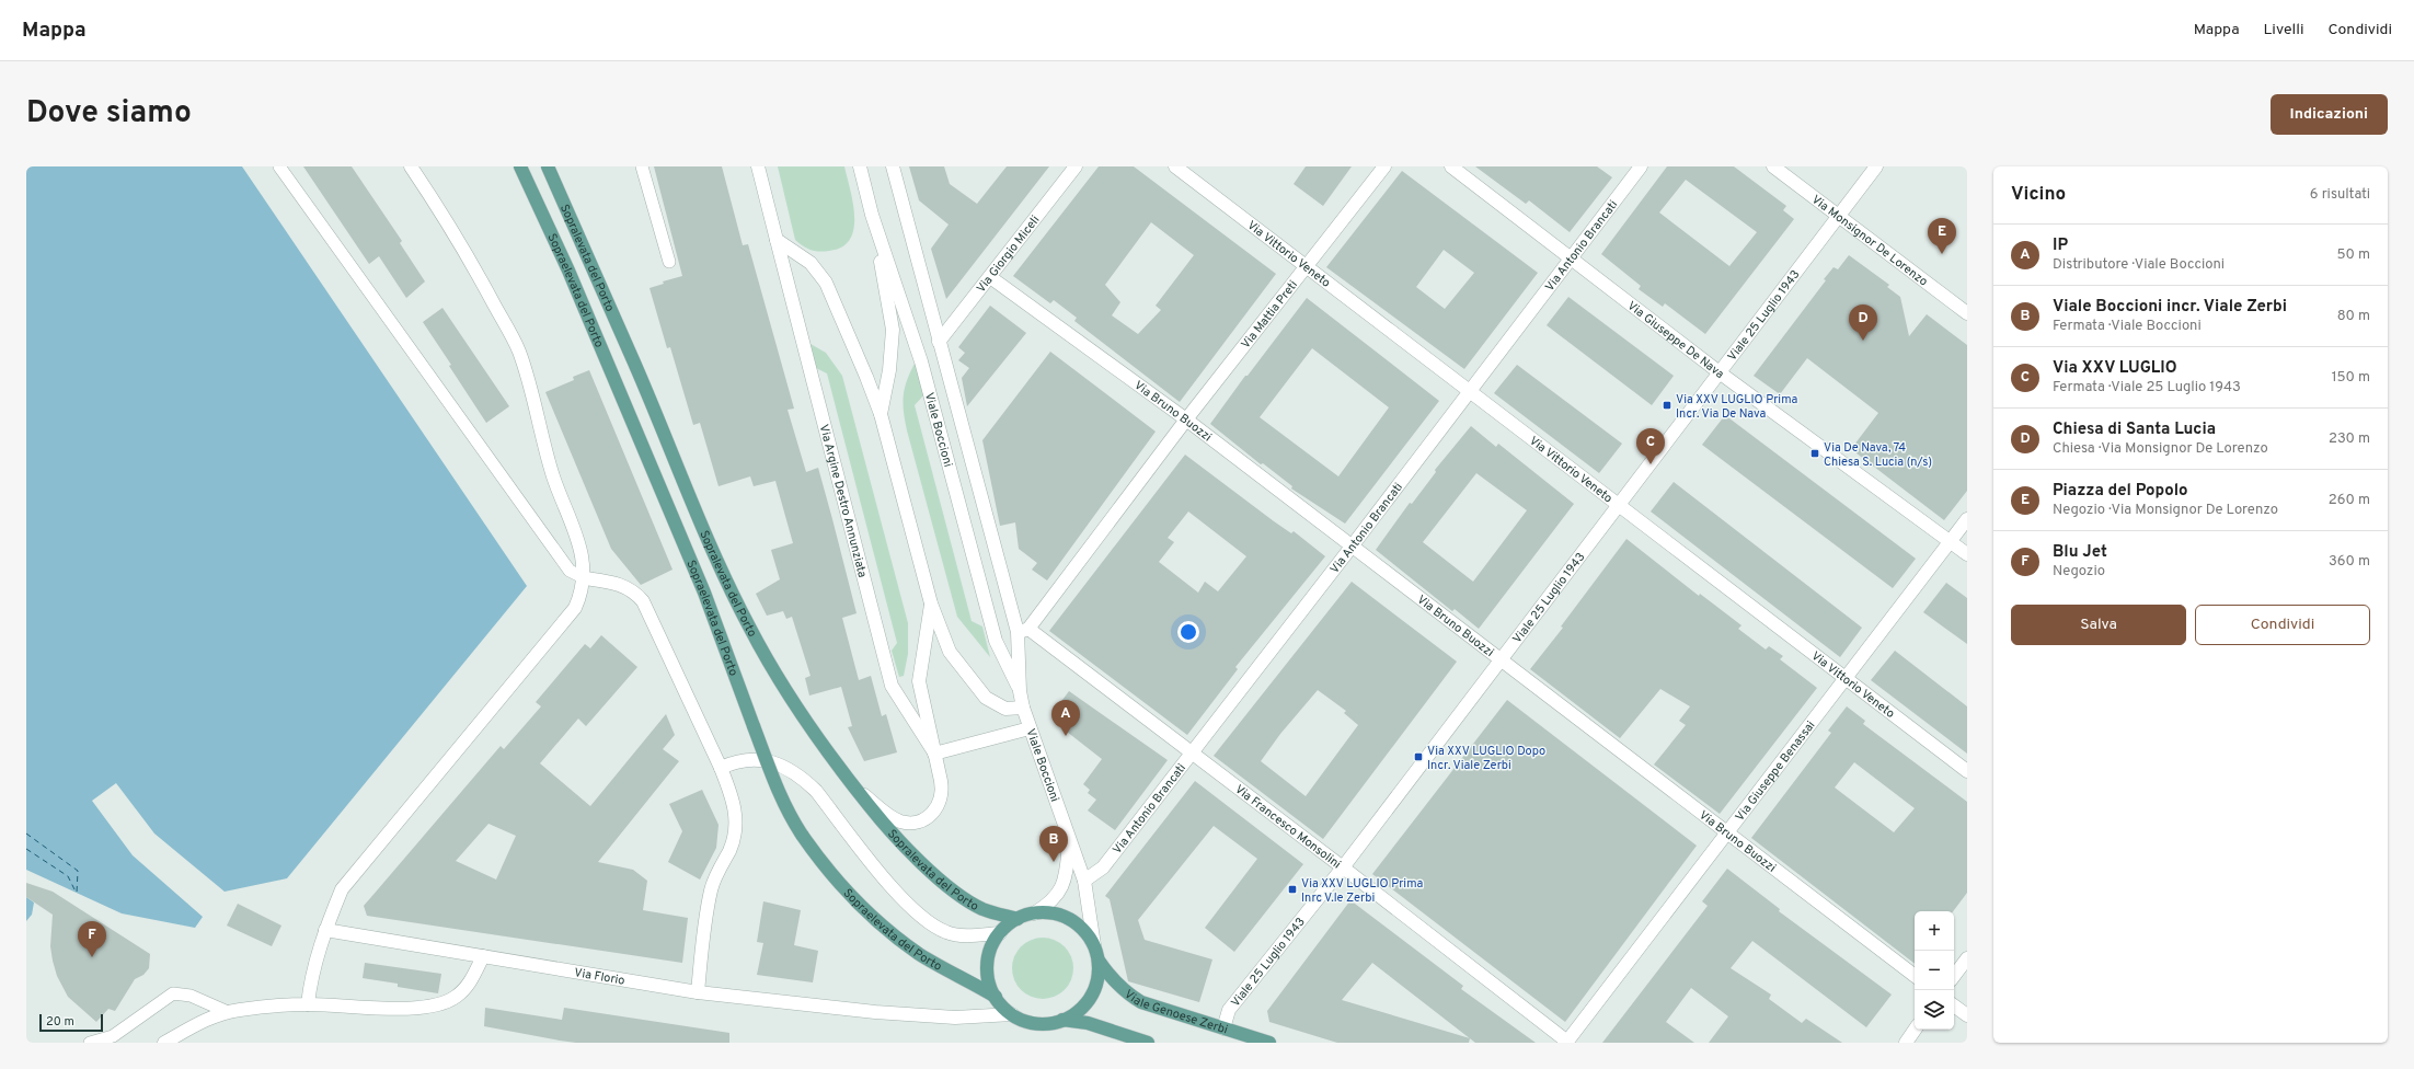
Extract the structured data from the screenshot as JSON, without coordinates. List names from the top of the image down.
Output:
{
  "streets": {
    "main road": ["Sopralevata del Porto", "Sopraelevata del Porto", "Viale Genoese Zerbi"],
    "street": [
      "Via Monsignor De Lorenzo",
      "Via Antonio Brancati",
      "Via Giorgio Miceli",
      "Via Vittorio Veneto",
      "Via Mattia Preti",
      "Viale 25 Luglio 1943",
      "Via Giuseppe De Nava",
      "Via Bruno Buozzi",
      "Viale Boccioni",
      "Via Argine Destro Annunziata",
      "Via Giuseppe Benassai",
      "Via Francesco Monsolini",
      "Via Florio"
    ]
  },
  "crossings": [
    ["Via Monsignor De Lorenzo", "Viale 25 Luglio 1943"],
    ["Via Antonio Brancati", "Via Vittorio Veneto"],
    ["Via Antonio Brancati", "Via Giuseppe De Nava"],
    ["Via Antonio Brancati", "Via Bruno Buozzi"],
    ["Via Antonio Brancati", "Viale Boccioni"],
    ["Via Antonio Brancati", "Via Francesco Monsolini"],
    ["Via Giorgio Miceli", "Via Bruno Buozzi"],
    ["Via Giorgio Miceli", "Viale Boccioni"],
    ["Via Vittorio Veneto", "Via Mattia Preti"],
    ["Via Vittorio Veneto", "Viale 25 Luglio 1943"],
    ["Via Vittorio Veneto", "Via Giuseppe Benassai"],
    ["Sopralevata del Porto", "Sopraelevata del Porto"],
    ["Sopralevata del Porto", "Viale Boccioni"],
    ["Sopralevata del Porto", "Via Argine Destro Annunziata"],
    ["Sopralevata del Porto", "Via Florio"],
    ["Sopralevata del Porto", "Viale Genoese Zerbi"],
    ["Sopraelevata del Porto", "Viale Boccioni"],
    ["Sopraelevata del Porto", "Via Florio"],
    ["Sopraelevata del Porto", "Viale Genoese Zerbi"],
    ["Via Mattia Preti", "Via Bruno Buozzi"],
    ["Via Mattia Preti", "Viale Boccioni"],
    ["Via Mattia Preti", "Via Francesco Monsolini"],
    ["Viale 25 Luglio 1943", "Via Giuseppe De Nava"],
    ["Viale 25 Luglio 1943", "Via Bruno Buozzi"],
    ["Viale 25 Luglio 1943", "Via Francesco Monsolini"],
    ["Viale 25 Luglio 1943", "Viale Genoese Zerbi"],
    ["Via Giuseppe De Nava", "Via Giuseppe Benassai"],
    ["Via Bruno Buozzi", "Via Giuseppe Benassai"],
    ["Viale Boccioni", "Via Argine Destro Annunziata"],
    ["Viale Boccioni", "Via Francesco Monsolini"],
    ["Viale Boccioni", "Via Florio"],
    ["Viale Boccioni", "Viale Genoese Zerbi"],
    ["Via Giuseppe Benassai", "Via Francesco Monsolini"],
    ["Via Florio", "Viale Genoese Zerbi"]
  ],
  "places": {
    "transit": [
      "Via XXV LUGLIO Prima Incr. Via De Nava",
      "Via De Nava, 74 Chiesa S. Lucia (n/s)",
      "Via XXV LUGLIO Dopo Incr. Viale Zerbi",
      "Via XXV LUGLIO Prima Inrc V.le Zerbi"
    ]
  },
  "scale_bar": "20 m",
  "page": {
    "header": "Mappa",
    "nav": ["Mappa", "Livelli", "Condividi"],
    "title": "Dove siamo",
    "buttons": [
      "Indicazioni",
      ["Salva", "Condividi"]
    ],
    "heading": ["Vicino", "6 risultati"],
    "pins": [
      "E",
      "D",
      "C",
      "A",
      "B",
      "F"
    ],
    "list": [
      {
        "mark": "A",
        "name": "IP",
        "note": "Distributore · Viale Boccioni",
        "value": "50 m"
      },
      {
        "mark": "B",
        "name": "Viale Boccioni incr. Viale Zerbi",
        "note": "Fermata · Viale Boccioni",
        "value": "80 m"
      },
      {
        "mark": "C",
        "name": "Via XXV LUGLIO",
        "note": "Fermata · Viale 25 Luglio 1943",
        "value": "150 m"
      },
      {
        "mark": "D",
        "name": "Chiesa di Santa Lucia",
        "note": "Chiesa · Via Monsignor De Lorenzo",
        "value": "230 m"
      },
      {
        "mark": "E",
        "name": "Piazza del Popolo",
        "note": "Negozio · Via Monsignor De Lorenzo",
        "value": "260 m"
      },
      {
        "mark": "F",
        "name": "Blu Jet",
        "note": "Negozio",
        "value": "360 m"
      }
    ],
    "map_buttons": ["+", "−"],
    "scale": "20 m"
  }
}
